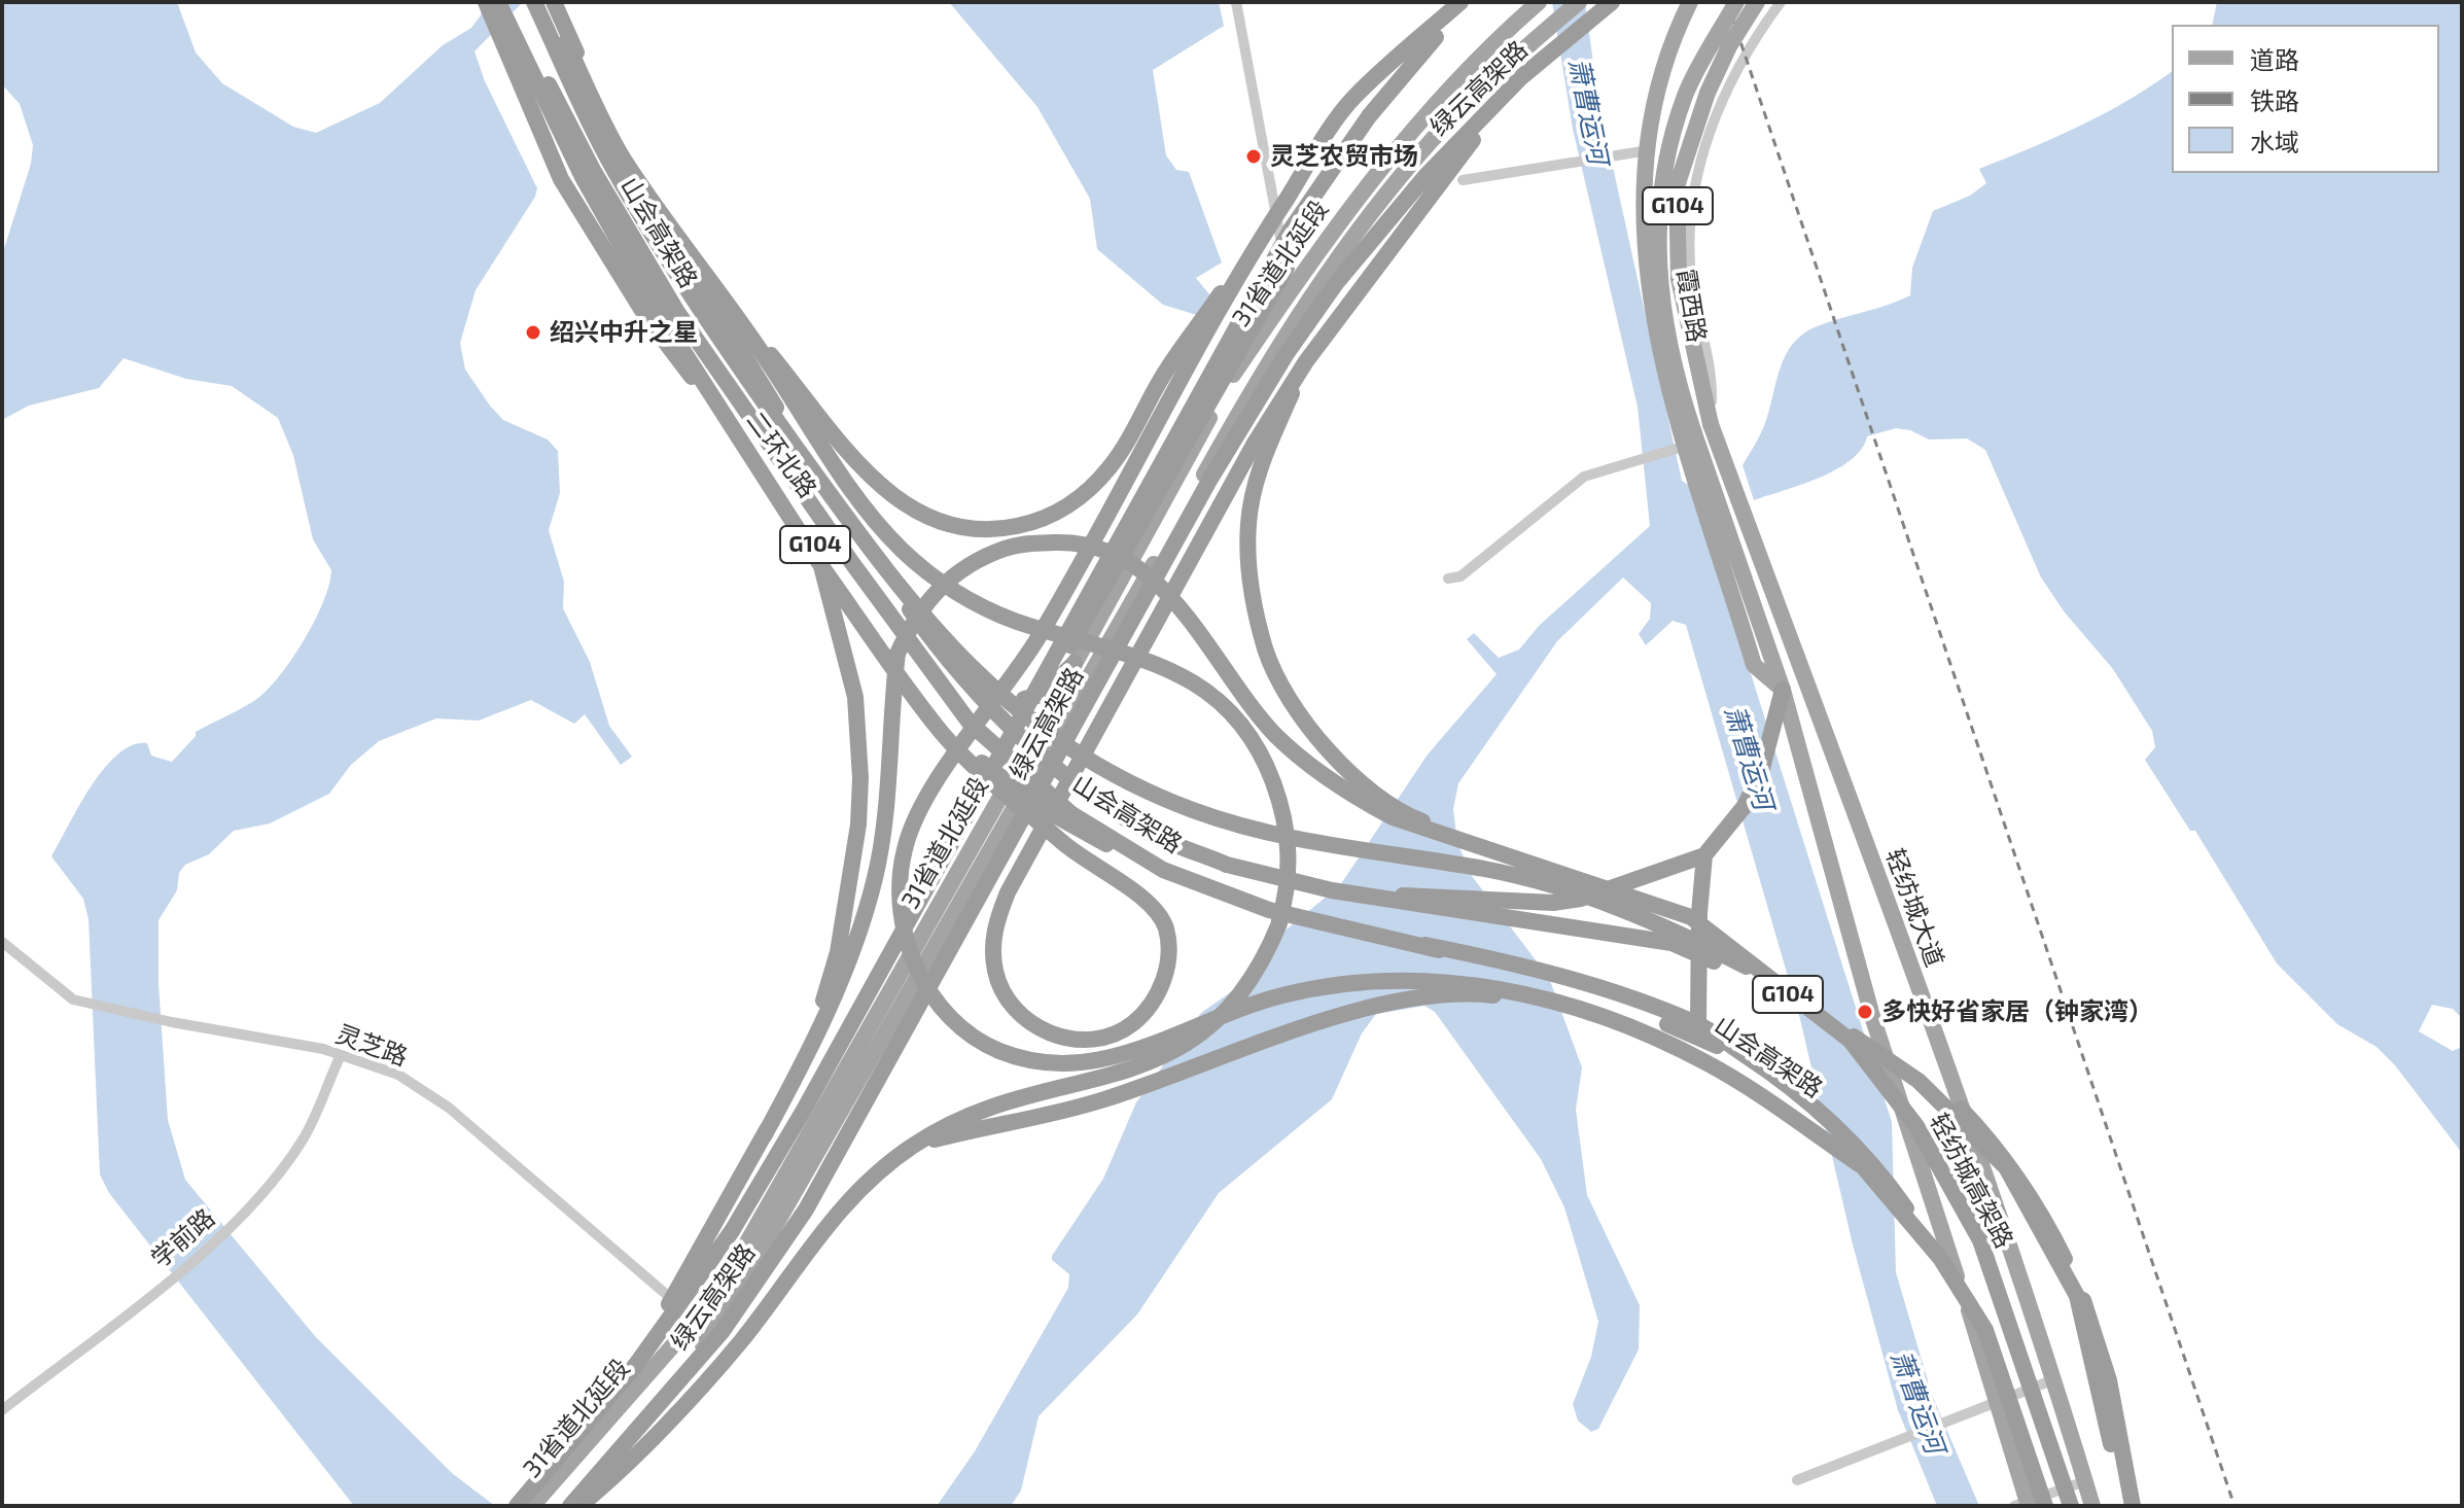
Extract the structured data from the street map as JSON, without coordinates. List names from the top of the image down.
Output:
{
  "streets": {
    "highway": [
      "绿云高架路",
      "G104",
      "山会高架路",
      "二环北路",
      "轻纺城高架路"
    ],
    "main road": ["31省道北延段", "霞西路", "轻纺城大道"],
    "street": ["灵芝路", "学前路"]
  },
  "crossings": [
    ["G104", "山会高架路"],
    ["G104", "31省道北延段"],
    ["G104", "二环北路"],
    ["山会高架路", "轻纺城高架路"],
    ["31省道北延段", "二环北路"],
    ["31省道北延段", "灵芝路"],
    ["霞西路", "轻纺城大道"],
    ["灵芝路", "学前路"]
  ],
  "water": ["萧曹运河"],
  "places": ["灵芝农贸市场", "绍兴中升之星", "多快好省家居（钟家湾）"],
  "legend": ["道路", "铁路", "水域"]
}
